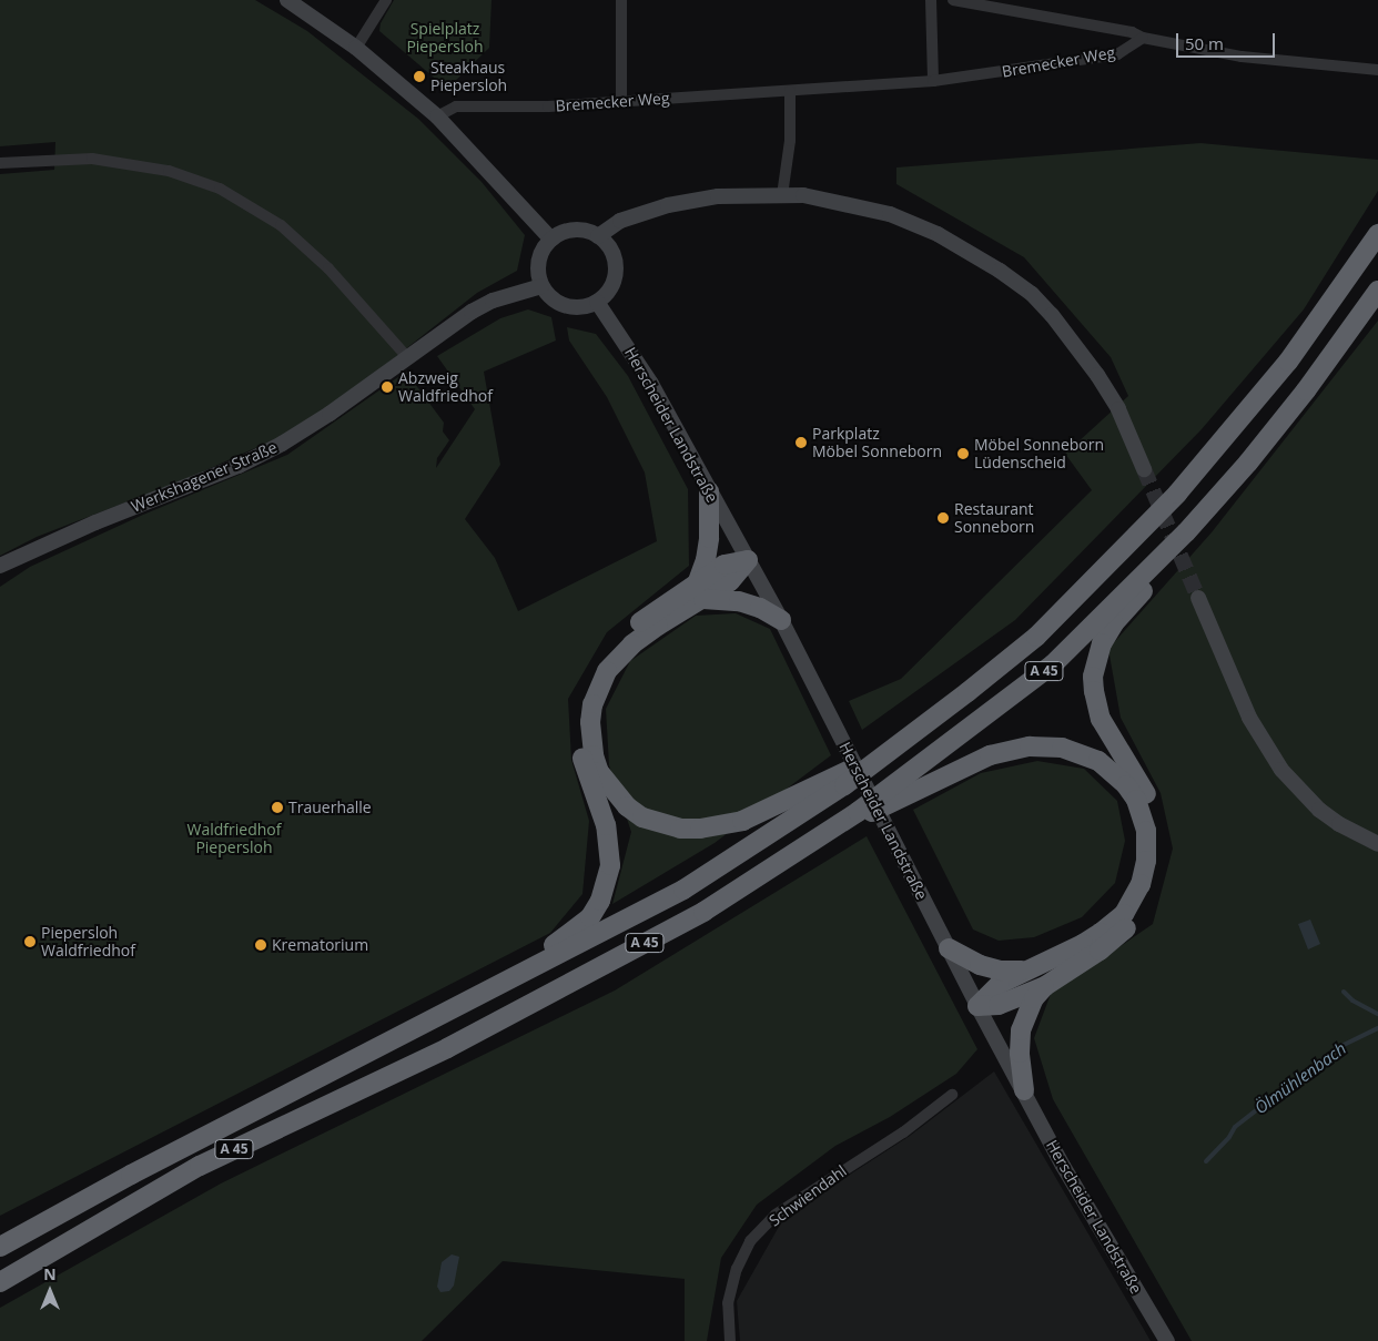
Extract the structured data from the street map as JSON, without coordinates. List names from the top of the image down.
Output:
{
  "streets": {
    "highway": ["A 45"],
    "main road": ["Herscheider Landstraße", "Werkshagener Straße"],
    "street": ["Bremecker Weg", "Schwiendahl"]
  },
  "crossings": [
    ["Herscheider Landstraße", "Werkshagener Straße"]
  ],
  "water": ["Ölmühlenbach"],
  "parks": ["Spielplatz Piepersloh", "Waldfriedhof Piepersloh"],
  "places": [
    "Steakhaus Piepersloh",
    "Abzweig Waldfriedhof",
    "Parkplatz Möbel Sonneborn",
    "Möbel Sonneborn Lüdenscheid",
    "Restaurant Sonneborn",
    "Trauerhalle",
    "Piepersloh Waldfriedhof",
    "Krematorium"
  ],
  "scale_bar": "50 m",
  "north": "top"
}
